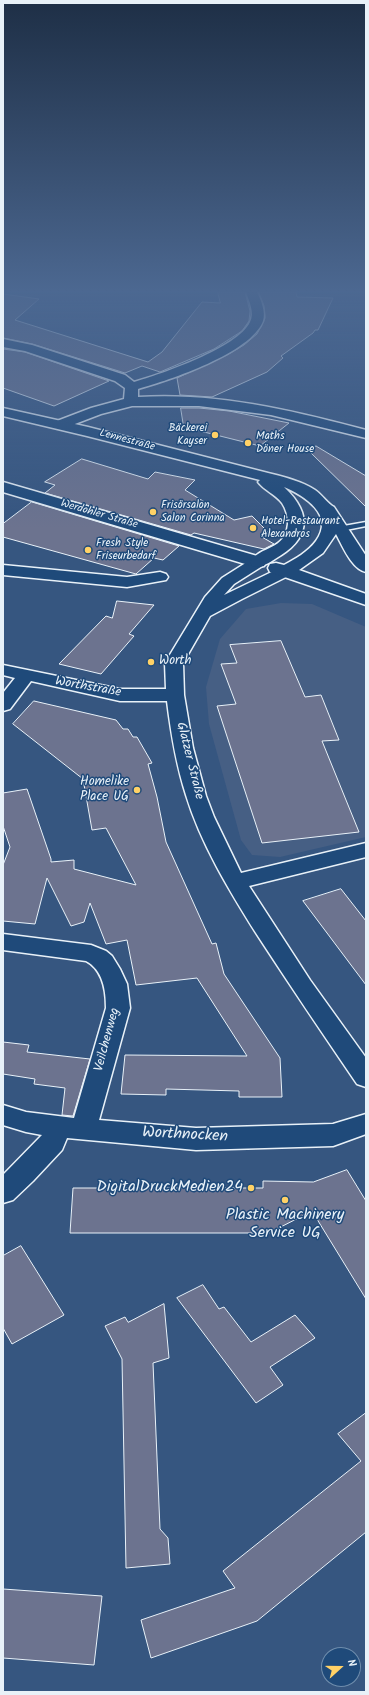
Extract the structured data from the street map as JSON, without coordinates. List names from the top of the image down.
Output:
{
  "streets": {
    "main road": ["Lennestraße", "Werdohler Straße"],
    "street": [
      "Worthstraße",
      "Glatzer Straße",
      "Veilchenweg",
      "Worthnocken"
    ]
  },
  "crossings": [
    ["Lennestraße", "Werdohler Straße"],
    ["Lennestraße", "Glatzer Straße"],
    ["Werdohler Straße", "Glatzer Straße"],
    ["Worthstraße", "Glatzer Straße"],
    ["Veilchenweg", "Worthnocken"]
  ],
  "places": [
    "Bäckerei Kayser",
    "Maths Döner House",
    "Frisörsalon Salon Corinna",
    "Hotel-Restaurant Alexandros",
    "Fresh Style Friseurbedarf",
    "Worth",
    "Homelike Place UG",
    "DigitalDruckMedien24",
    "Plastic Machinery Service UG"
  ],
  "north": "right"
}
